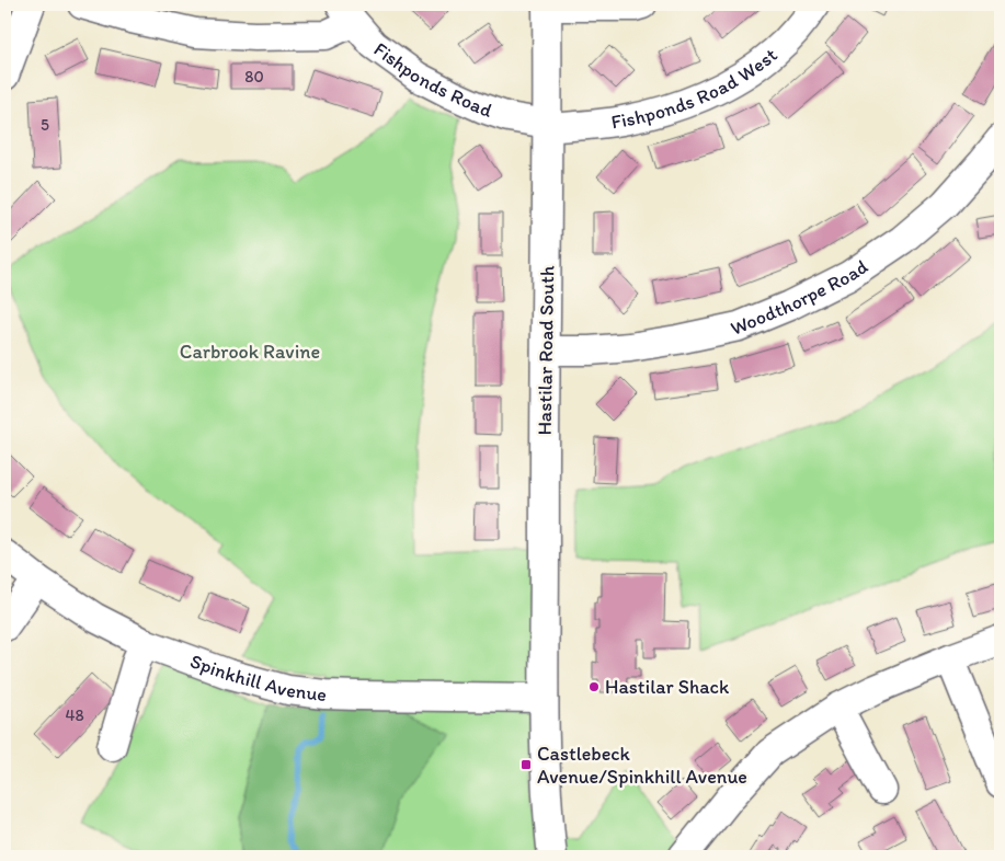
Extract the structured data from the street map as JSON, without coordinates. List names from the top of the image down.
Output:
{
  "streets": {
    "street": [
      "Fishponds Road",
      "Fishponds Road West",
      "Woodthorpe Road",
      "Hastilar Road South",
      "Spinkhill Avenue"
    ]
  },
  "crossings": [
    ["Fishponds Road", "Fishponds Road West"],
    ["Fishponds Road", "Hastilar Road South"],
    ["Fishponds Road West", "Hastilar Road South"],
    ["Woodthorpe Road", "Hastilar Road South"],
    ["Hastilar Road South", "Spinkhill Avenue"]
  ],
  "parks": ["Carbrook Ravine"],
  "places": {
    "other": ["Hastilar Shack"],
    "transit": ["Castlebeck Avenue/Spinkhill Avenue"]
  },
  "house_numbers": ["80", "5", "48"]
}
